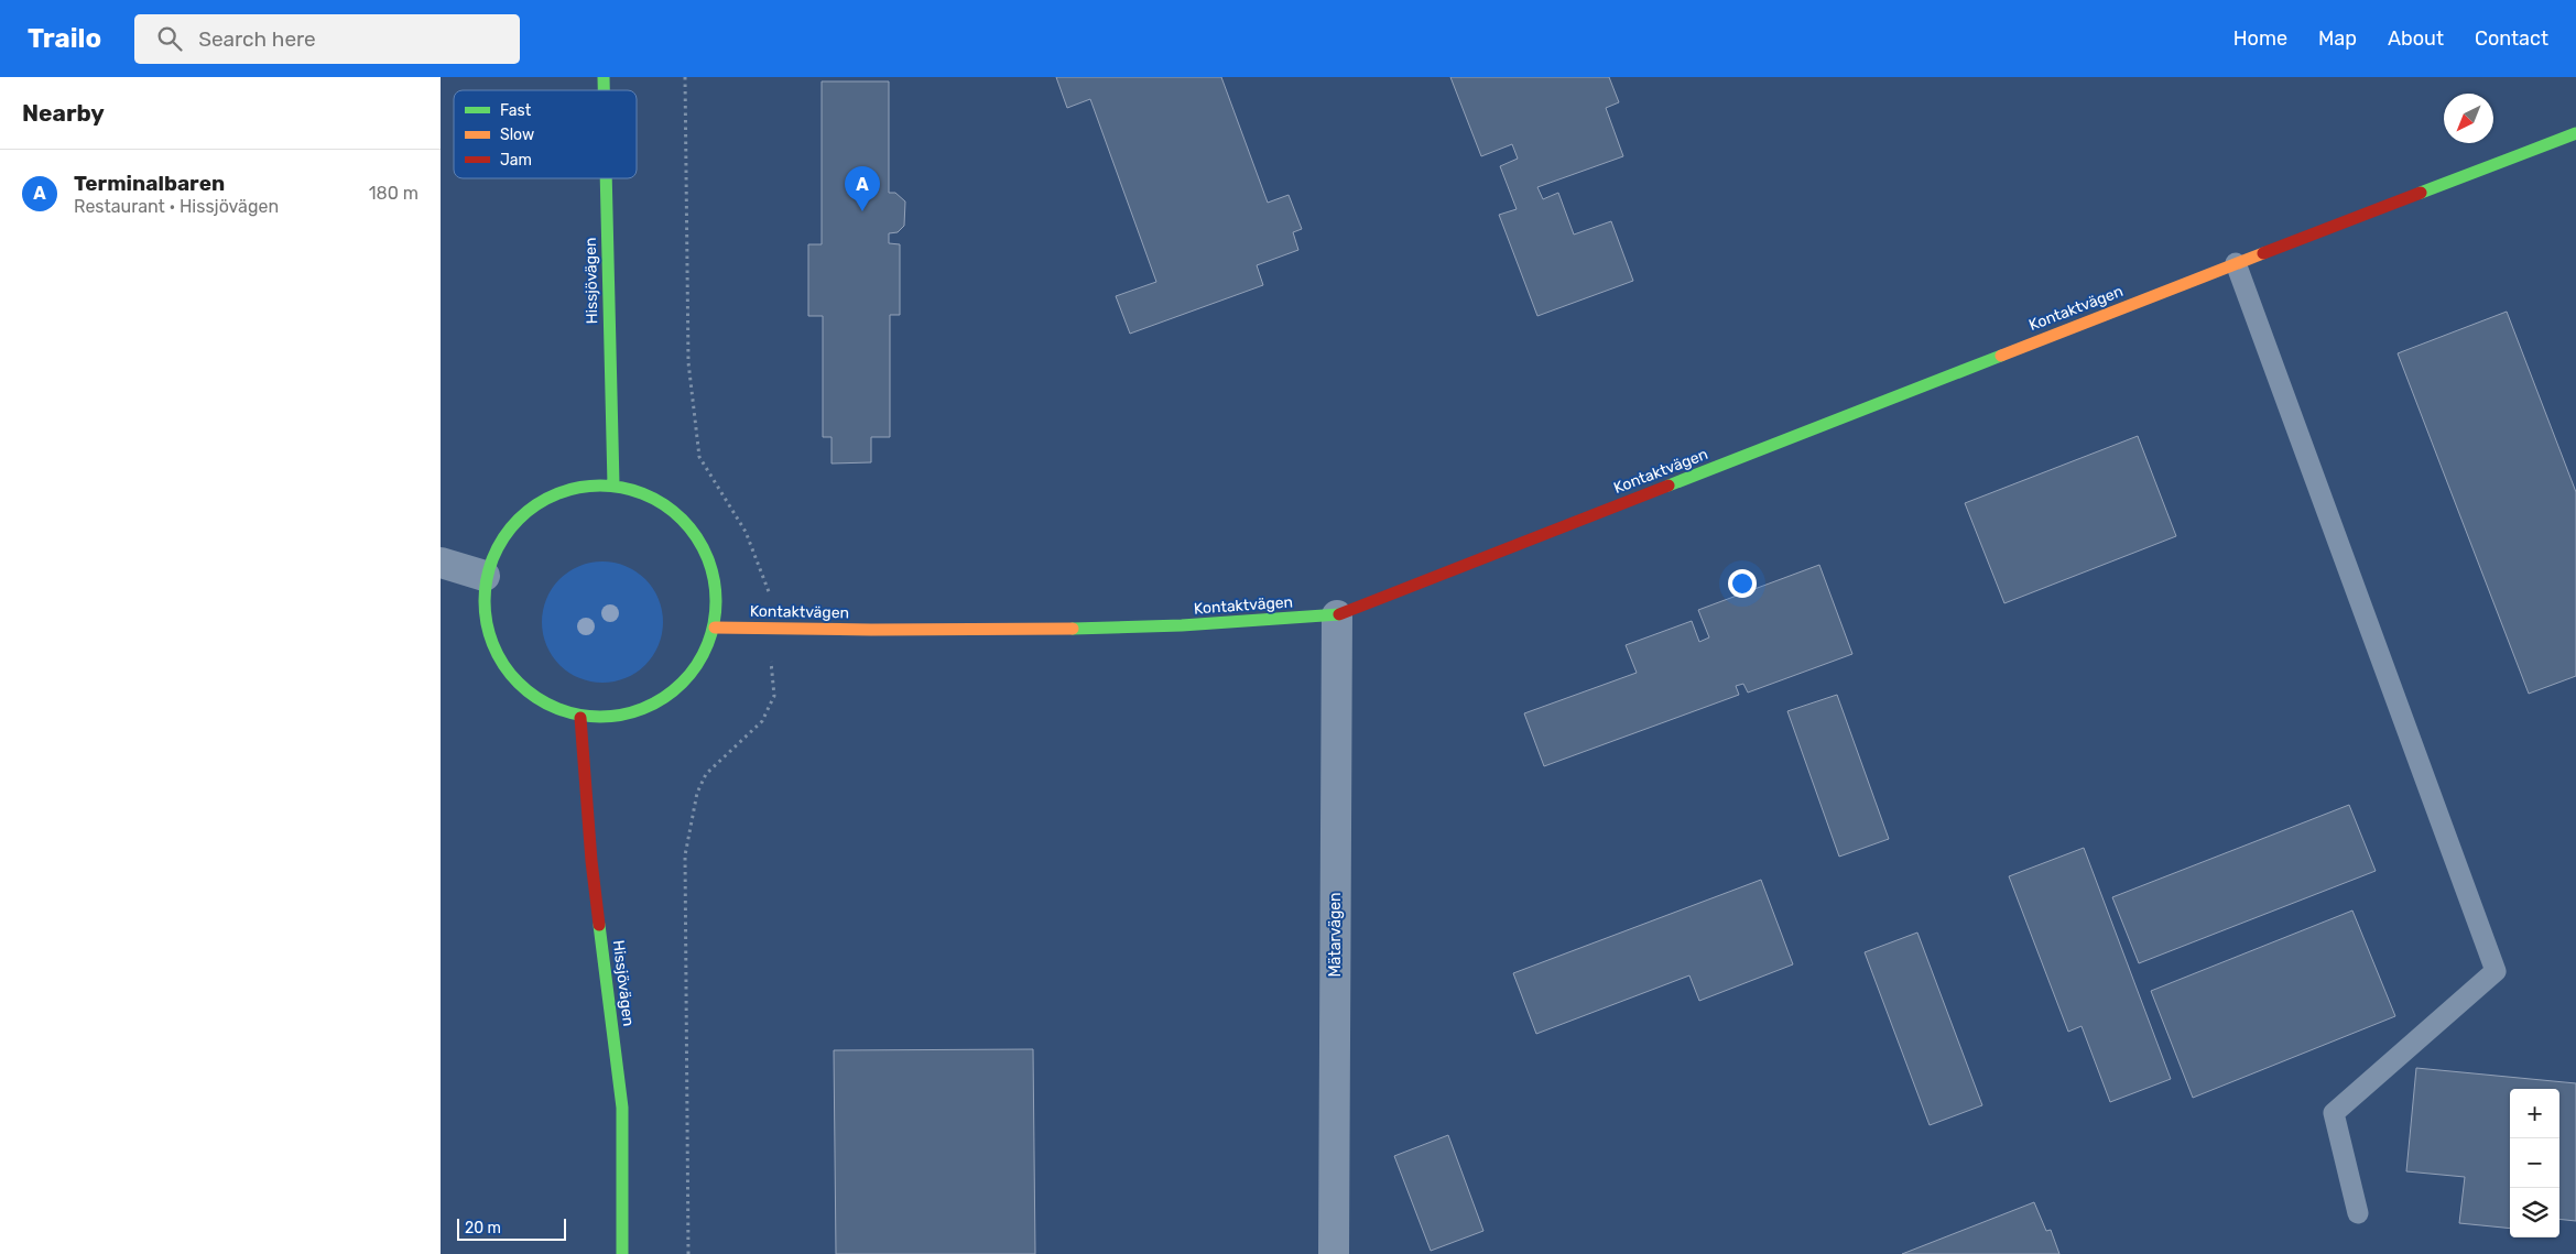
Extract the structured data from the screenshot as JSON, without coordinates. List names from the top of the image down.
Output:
{
  "streets": {
    "street": ["Hissjövägen", "Kontaktvägen", "Mätarvägen"]
  },
  "crossings": [
    ["Kontaktvägen", "Mätarvägen"]
  ],
  "legend": ["Fast", "Slow", "Jam"],
  "scale_bar": "20 m",
  "north": "bottom left",
  "page": {
    "header": "Trailo",
    "search": "Search here",
    "nav": [
      "Home",
      "Map",
      "About",
      "Contact"
    ],
    "heading": "Nearby",
    "list": [
      {
        "mark": "A",
        "name": "Terminalbaren",
        "note": "Restaurant · Hissjövägen",
        "value": "180 m"
      }
    ],
    "pins": "A",
    "map_buttons": ["+", "−"],
    "scale": "20 m"
  }
}
